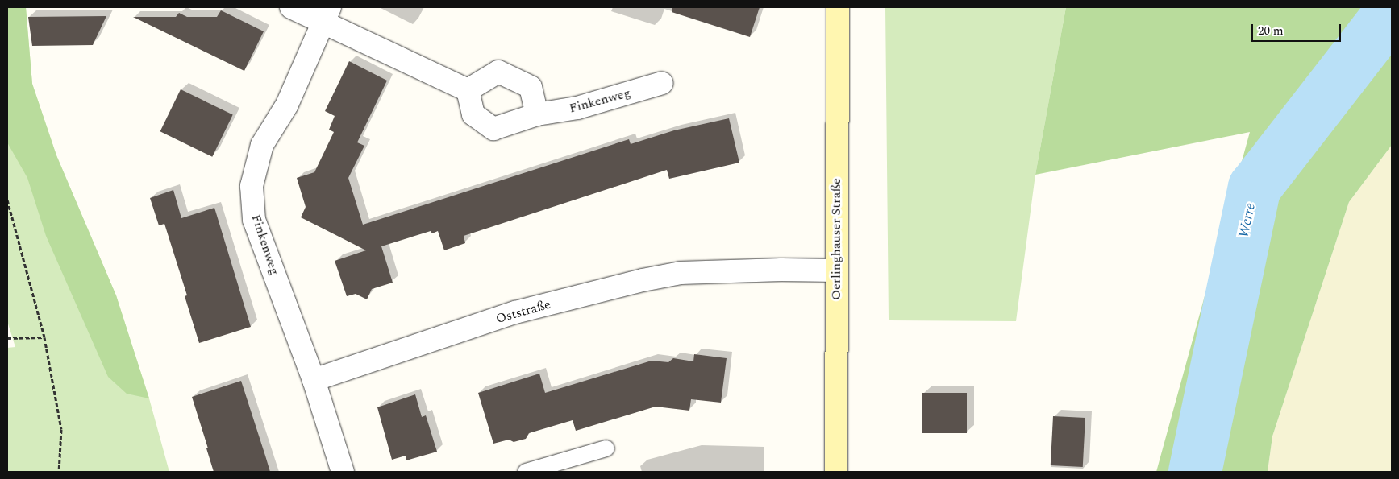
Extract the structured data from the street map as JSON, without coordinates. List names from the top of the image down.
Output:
{
  "streets": {
    "main road": ["Oerlinghauser Straße"],
    "street": ["Finkenweg", "Oststraße"]
  },
  "crossings": [
    ["Finkenweg", "Oststraße"],
    ["Oerlinghauser Straße", "Oststraße"]
  ],
  "water": ["Werre"],
  "scale_bar": "20 m"
}
